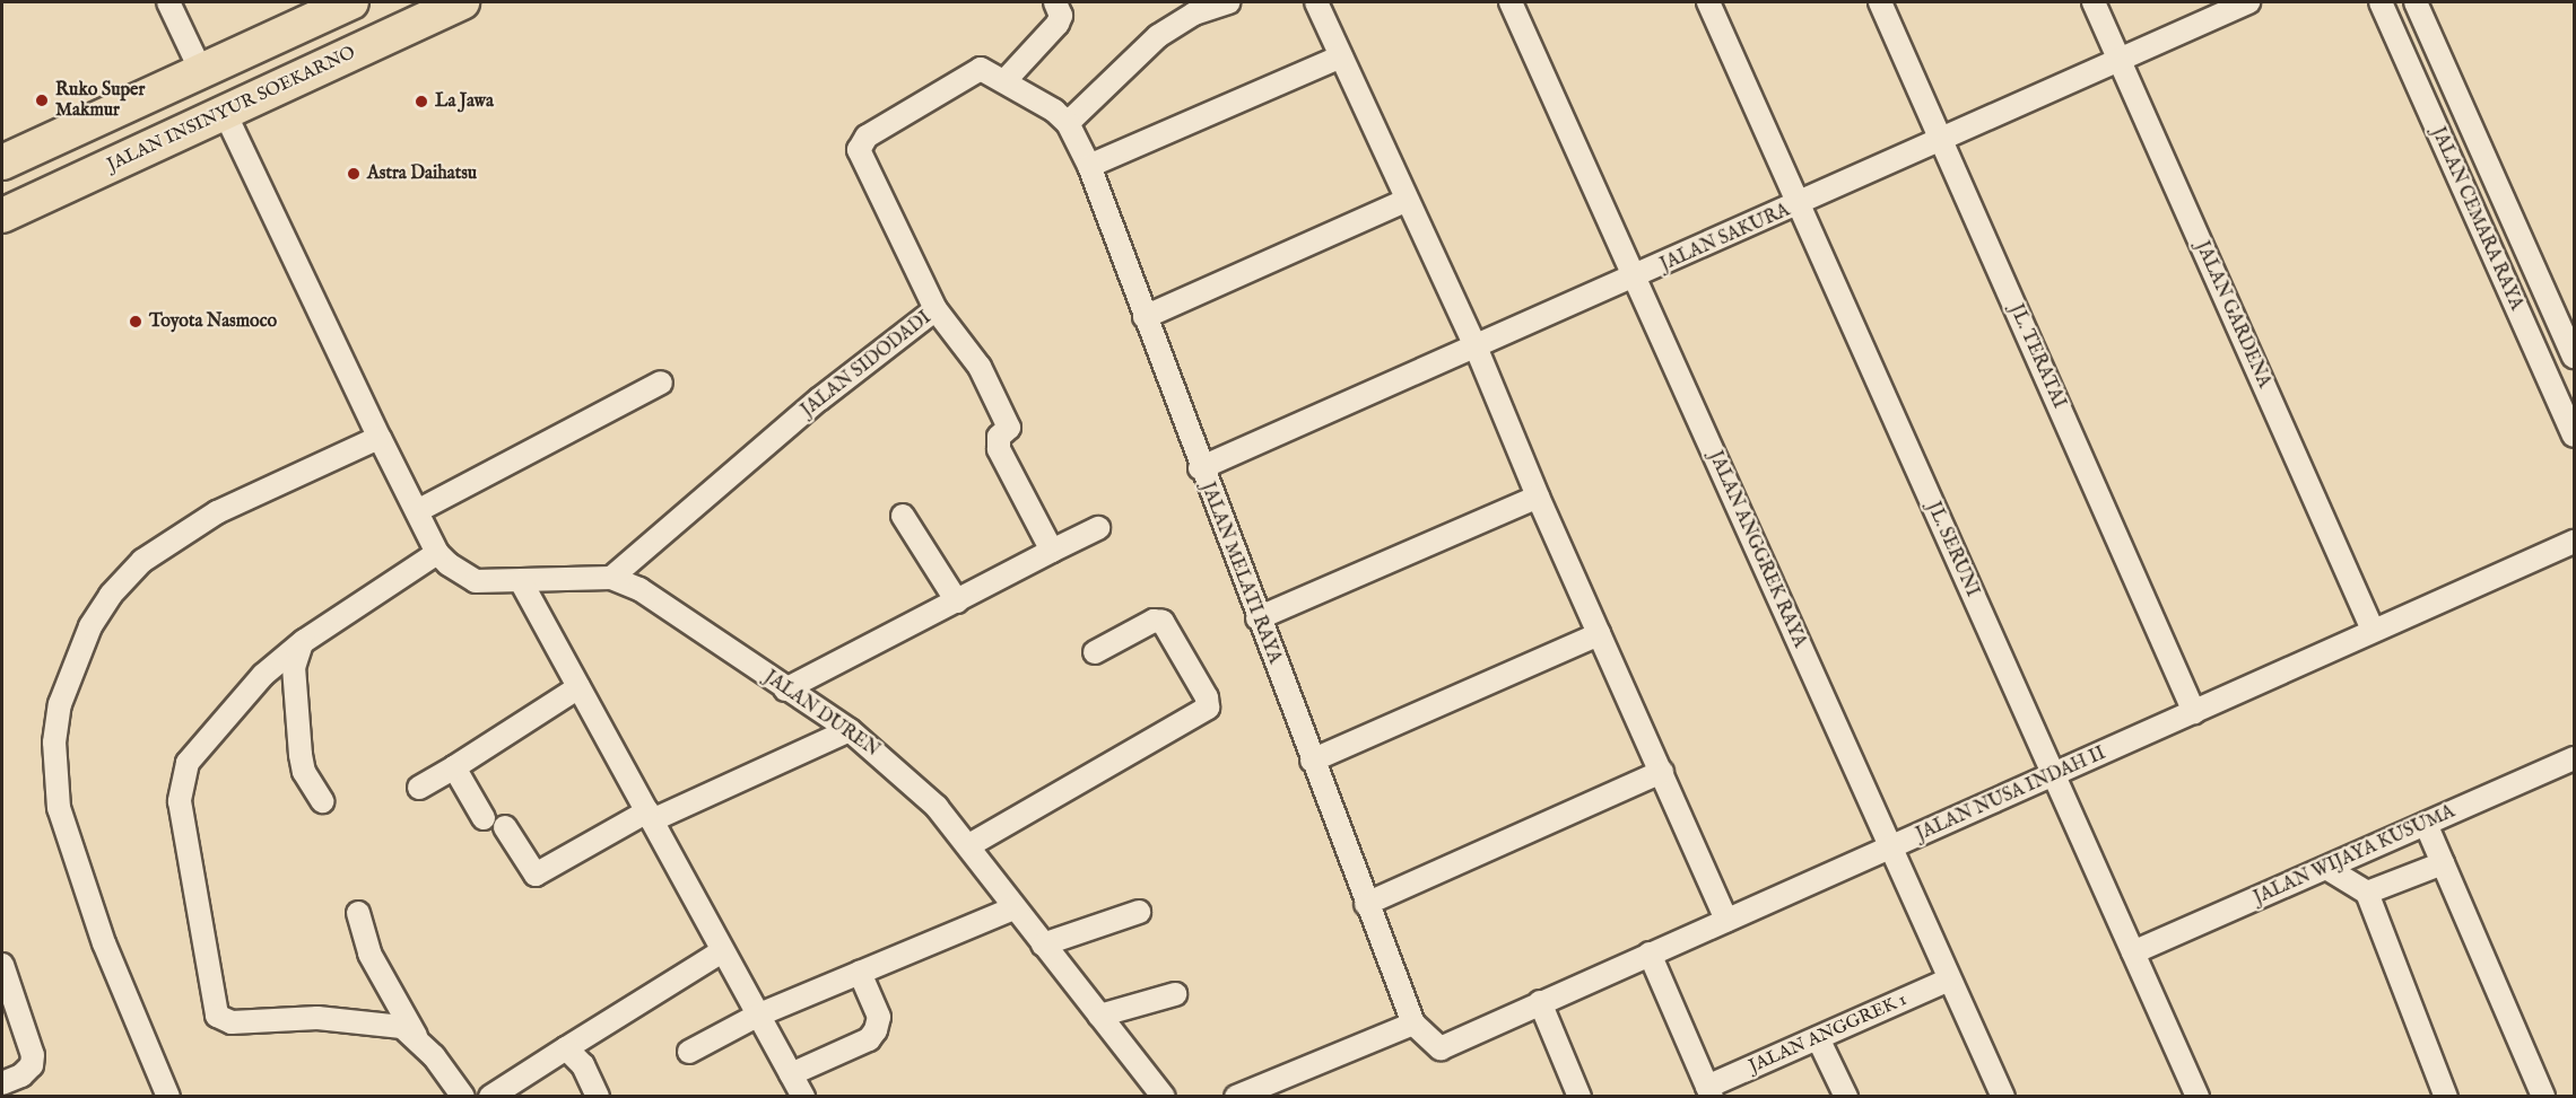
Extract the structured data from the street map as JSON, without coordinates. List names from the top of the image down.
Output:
{
  "streets": {
    "main road": ["JALAN INSINYUR SOEKARNO"],
    "street": [
      "JALAN CEMARA RAYA",
      "JALAN SAKURA",
      "JALAN GARDENA",
      "JL. TERATAI",
      "JALAN SIDODADI",
      "JALAN ANGGREK RAYA",
      "JL. SERUNI",
      "JALAN MELATI RAYA",
      "JALAN DUREN",
      "JALAN NUSA INDAH II",
      "JALAN WIJAYA KUSUMA",
      "JALAN ANGGREK 1"
    ]
  },
  "crossings": [
    ["JALAN SAKURA", "JALAN GARDENA"],
    ["JALAN SAKURA", "JL. TERATAI"],
    ["JALAN SAKURA", "JALAN ANGGREK RAYA"],
    ["JALAN SAKURA", "JL. SERUNI"],
    ["JALAN SAKURA", "JALAN MELATI RAYA"],
    ["JALAN GARDENA", "JALAN NUSA INDAH II"],
    ["JL. TERATAI", "JALAN NUSA INDAH II"],
    ["JALAN SIDODADI", "JALAN DUREN"],
    ["JALAN ANGGREK RAYA", "JALAN NUSA INDAH II"],
    ["JALAN ANGGREK RAYA", "JALAN ANGGREK 1"],
    ["JL. SERUNI", "JALAN NUSA INDAH II"],
    ["JL. SERUNI", "JALAN WIJAYA KUSUMA"],
    ["JALAN MELATI RAYA", "JALAN NUSA INDAH II"]
  ],
  "places": [
    "Ruko Super Makmur",
    "La Jawa",
    "Astra Daihatsu",
    "Toyota Nasmoco"
  ]
}
